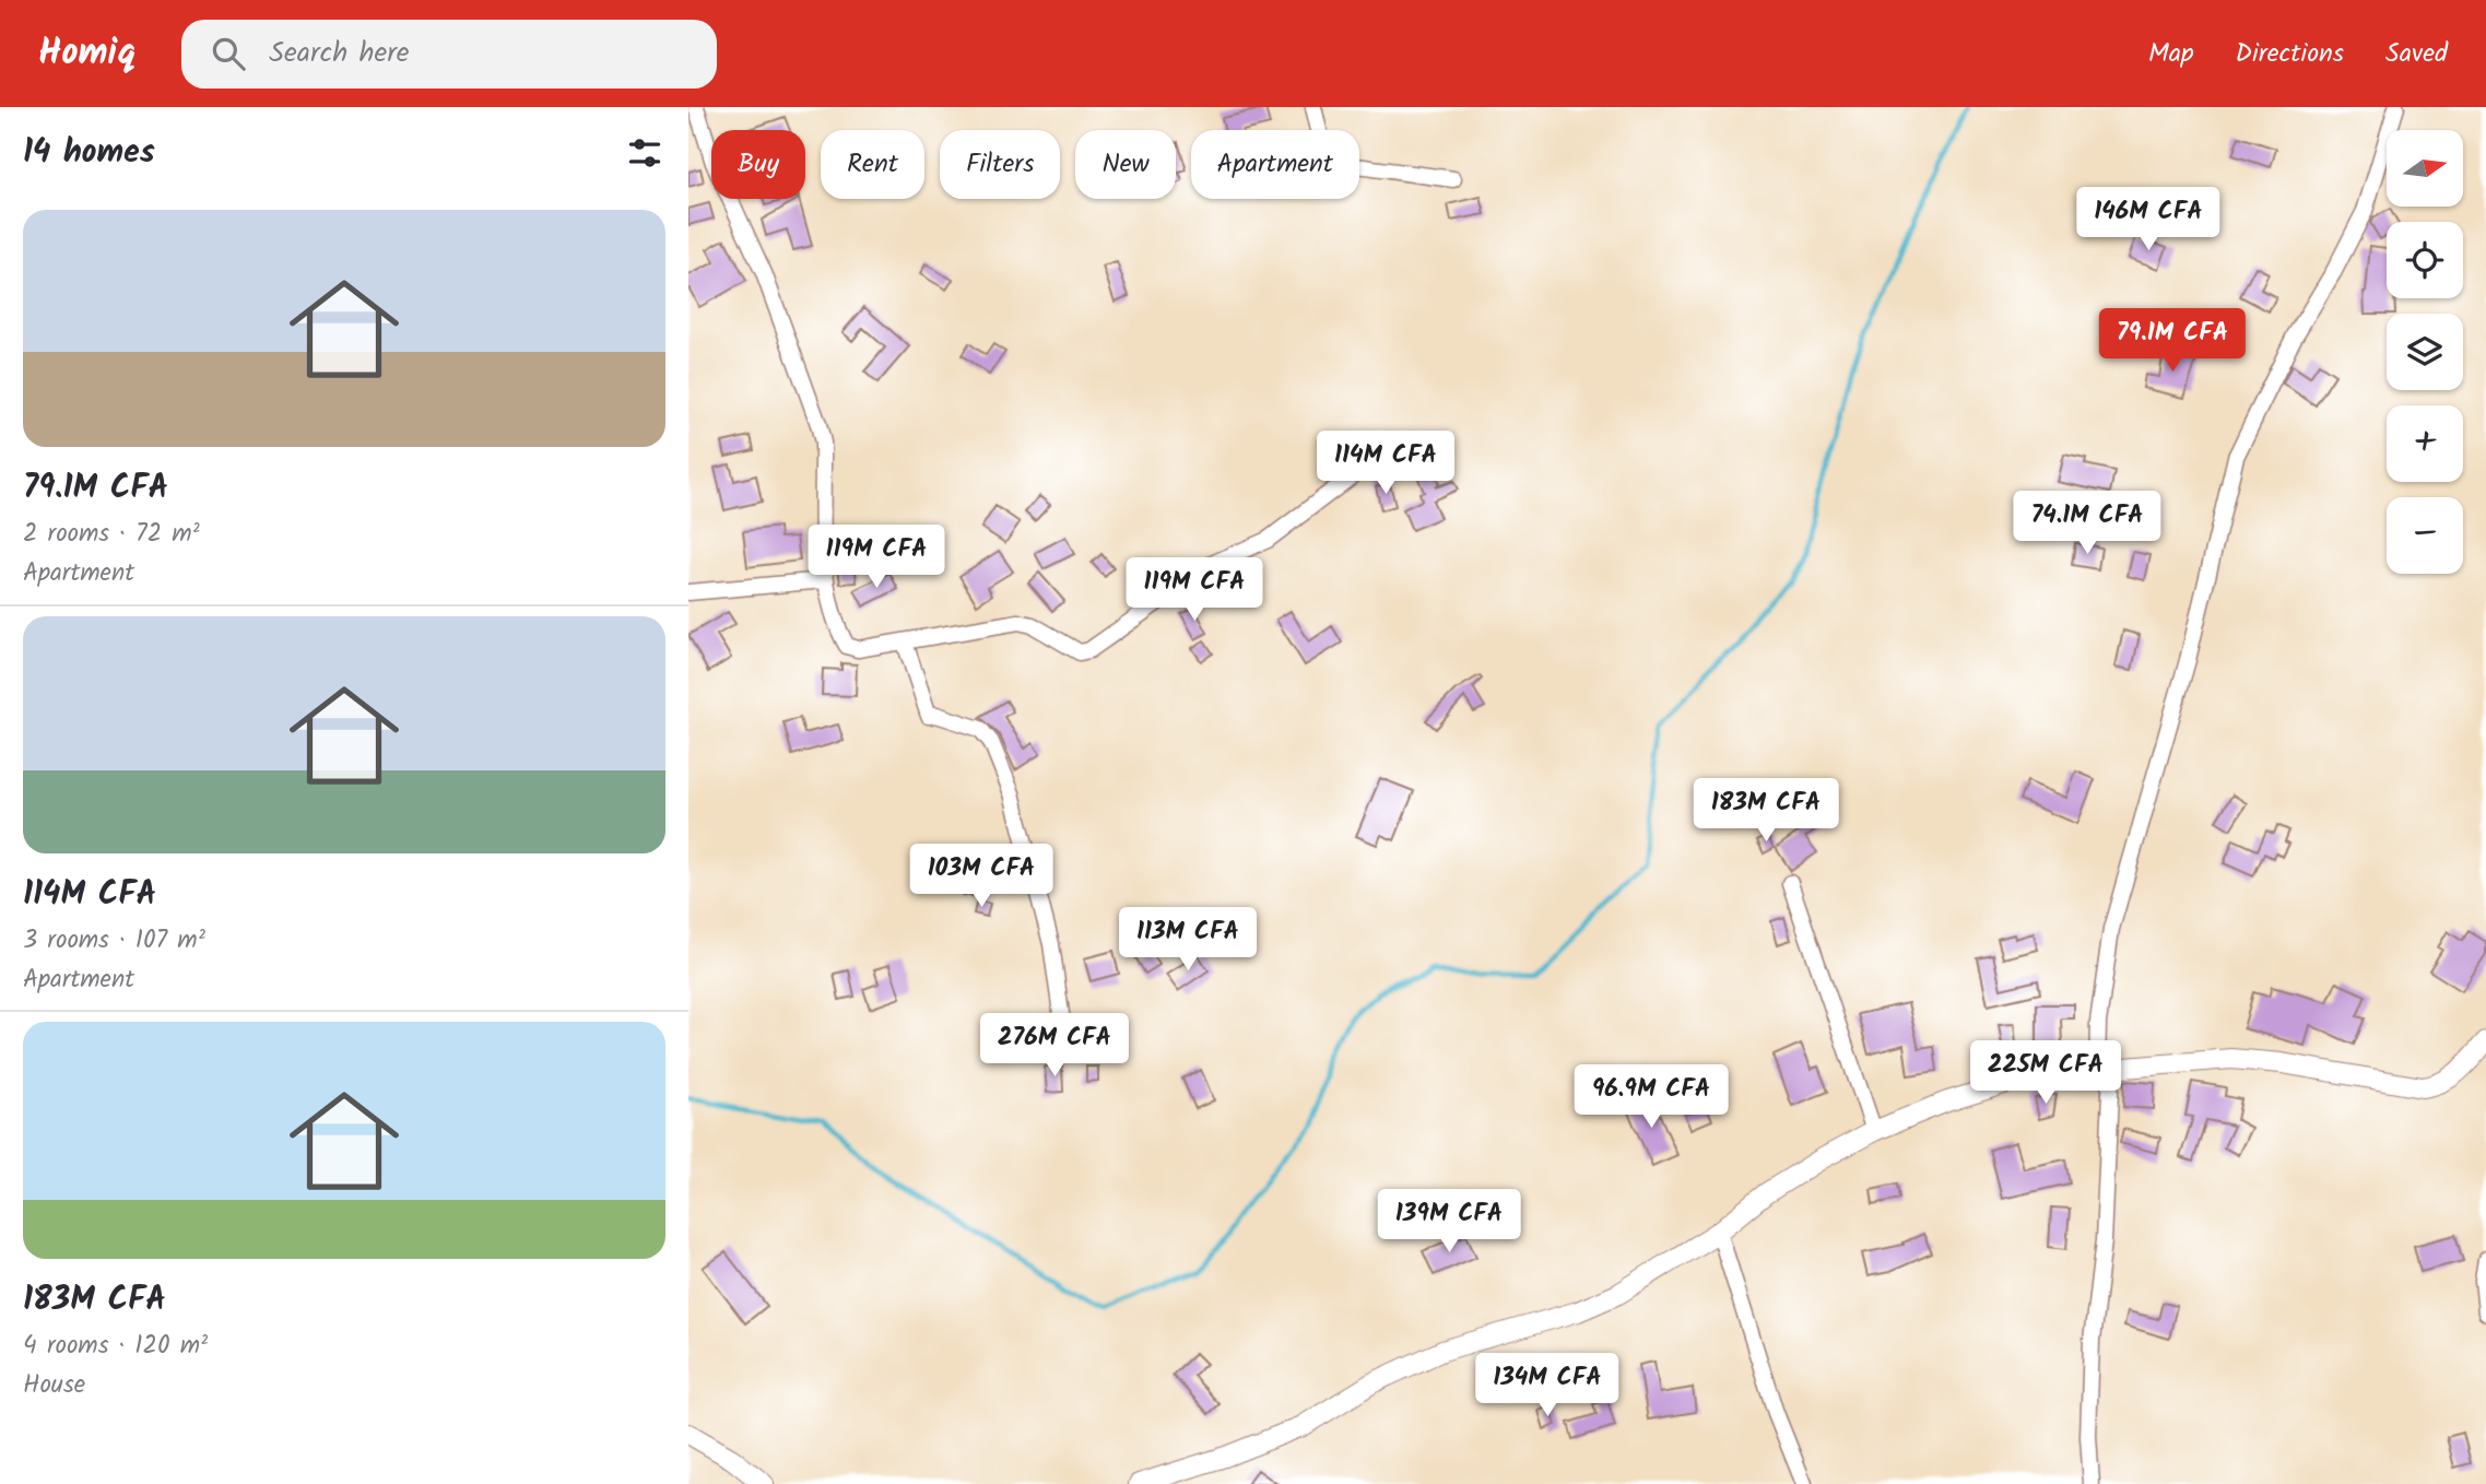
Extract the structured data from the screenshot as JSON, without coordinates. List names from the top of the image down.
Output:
{
  "north": "right",
  "page": {
    "header": "Homiq",
    "search": "Search here",
    "nav": ["Map", "Directions", "Saved"],
    "heading": "14 homes",
    "map_buttons": ["+", "−"],
    "chip": [
      "Buy",
      "Rent",
      "Filters",
      "New",
      "Apartment"
    ],
    "price": [
      "146M CFA",
      "79.1M CFA",
      "114M CFA",
      "74.1M CFA",
      "119M CFA",
      "119M CFA",
      "183M CFA",
      "103M CFA",
      "113M CFA",
      "276M CFA",
      "225M CFA",
      "96.9M CFA",
      "139M CFA",
      "134M CFA"
    ],
    "list": [
      {
        "name": "79.1M CFA",
        "note": "2 rooms · 72 m² · Apartment"
      },
      {
        "name": "114M CFA",
        "note": "3 rooms · 107 m² · Apartment"
      },
      {
        "name": "183M CFA",
        "note": "4 rooms · 120 m² · House"
      }
    ]
  }
}
